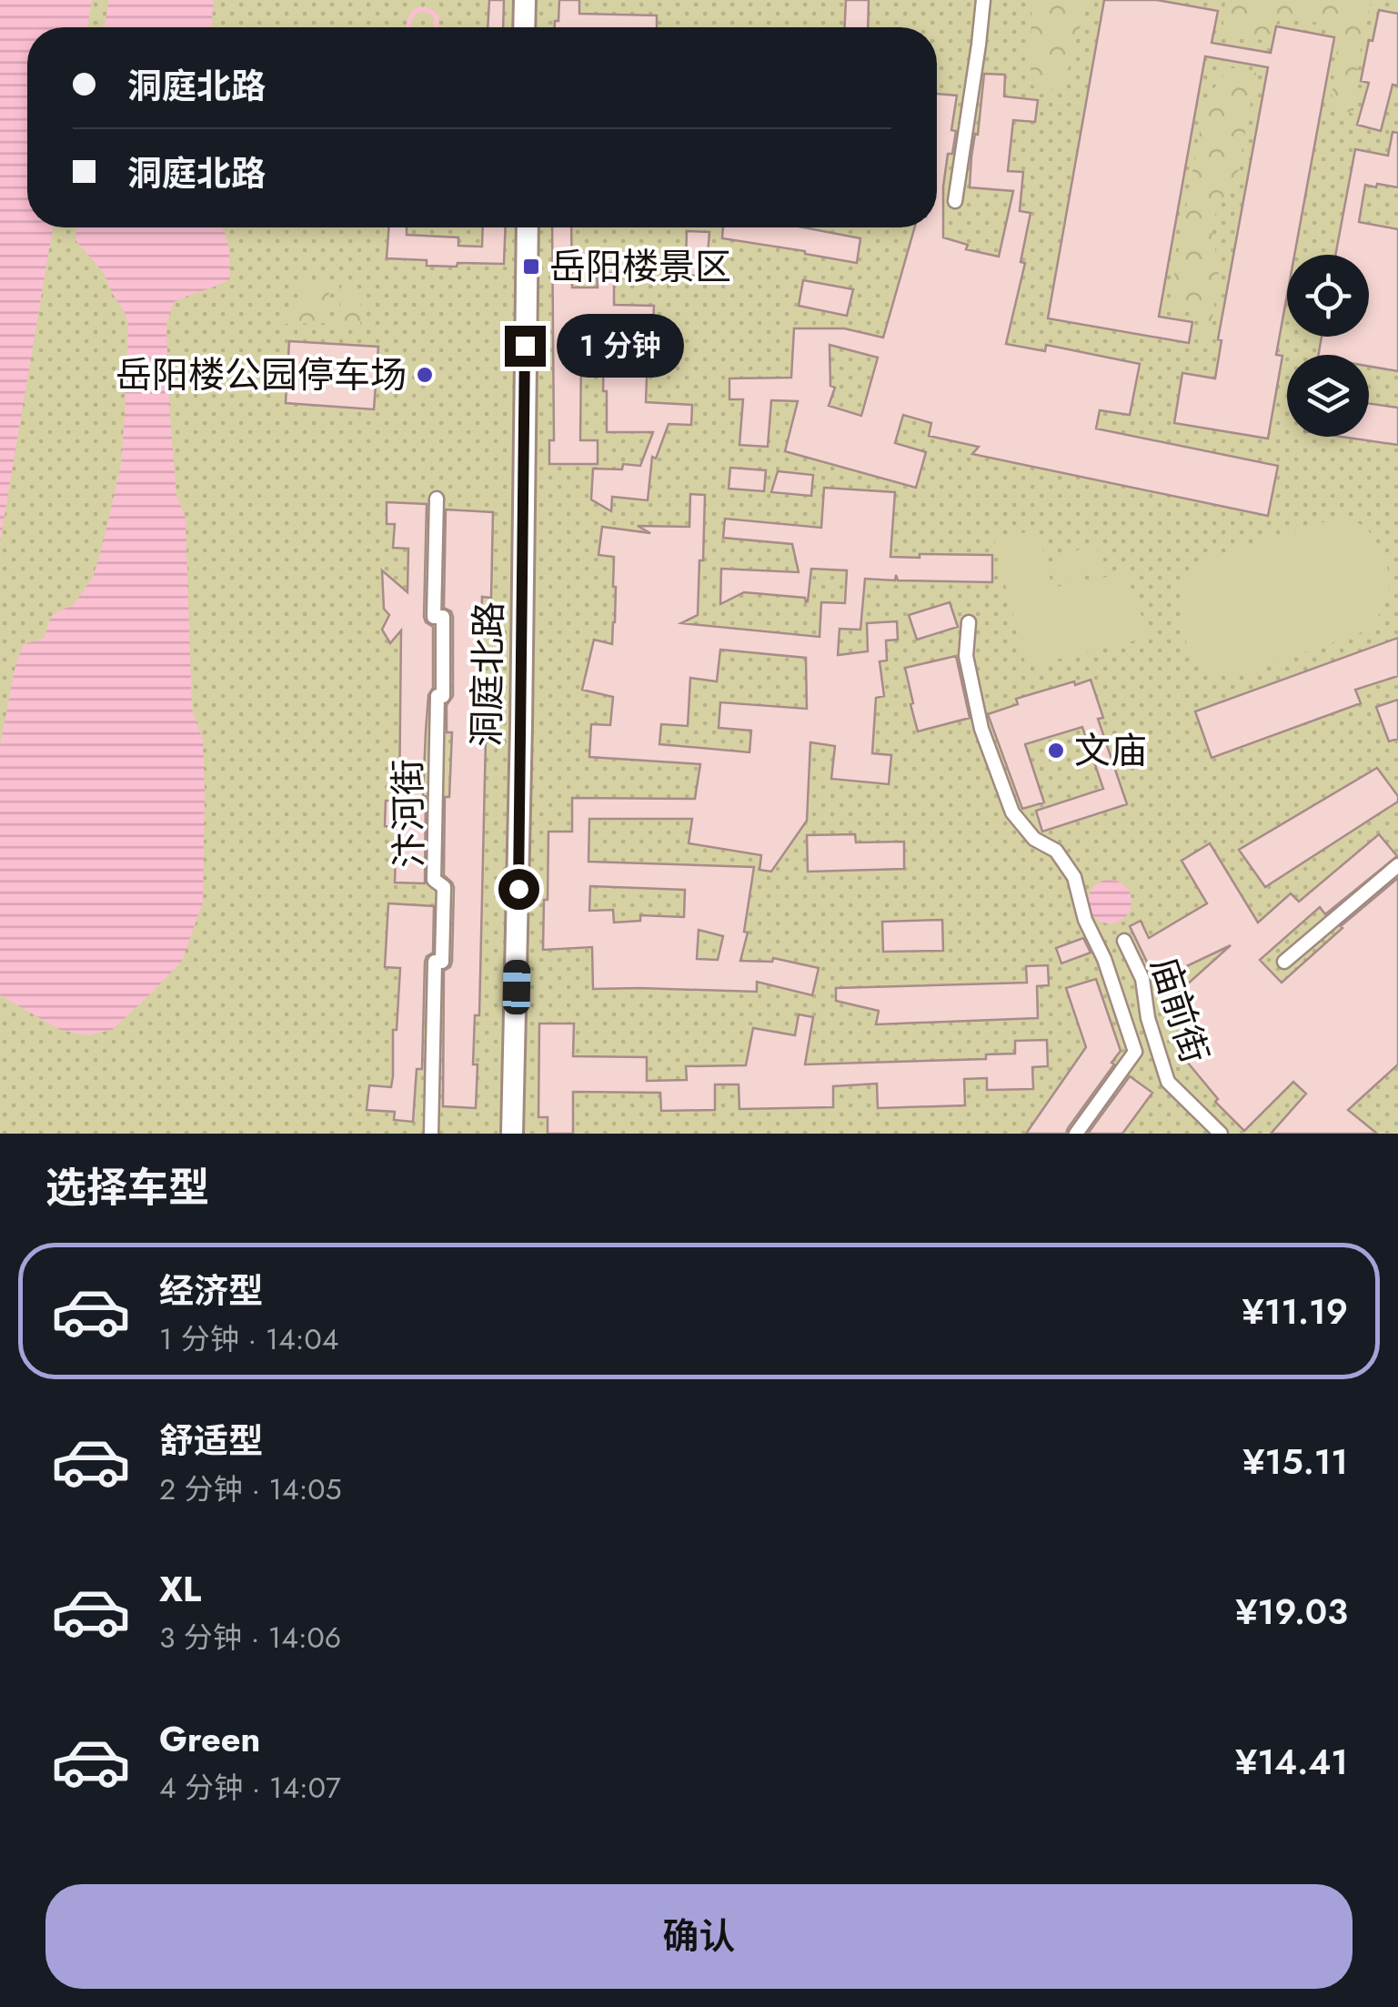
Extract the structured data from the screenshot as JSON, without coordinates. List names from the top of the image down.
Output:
{
  "streets": {
    "main road": ["洞庭北路"],
    "street": ["汴河街", "庙前街"]
  },
  "places": {
    "transit": ["岳阳楼景区"],
    "other": ["岳阳楼公园停车场", "文庙"]
  },
  "page": {
    "banner": ["洞庭北路", "洞庭北路"],
    "bubble": "1 分钟",
    "heading": "选择车型",
    "list": [
      {
        "name": "经济型",
        "note": "1 分钟 · 14:04",
        "value": "¥11.19"
      },
      {
        "name": "舒适型",
        "note": "2 分钟 · 14:05",
        "value": "¥15.11"
      },
      {
        "name": "XL",
        "note": "3 分钟 · 14:06",
        "value": "¥19.03"
      },
      {
        "name": "Green",
        "note": "4 分钟 · 14:07",
        "value": "¥14.41"
      }
    ],
    "buttons": "确认"
  }
}
